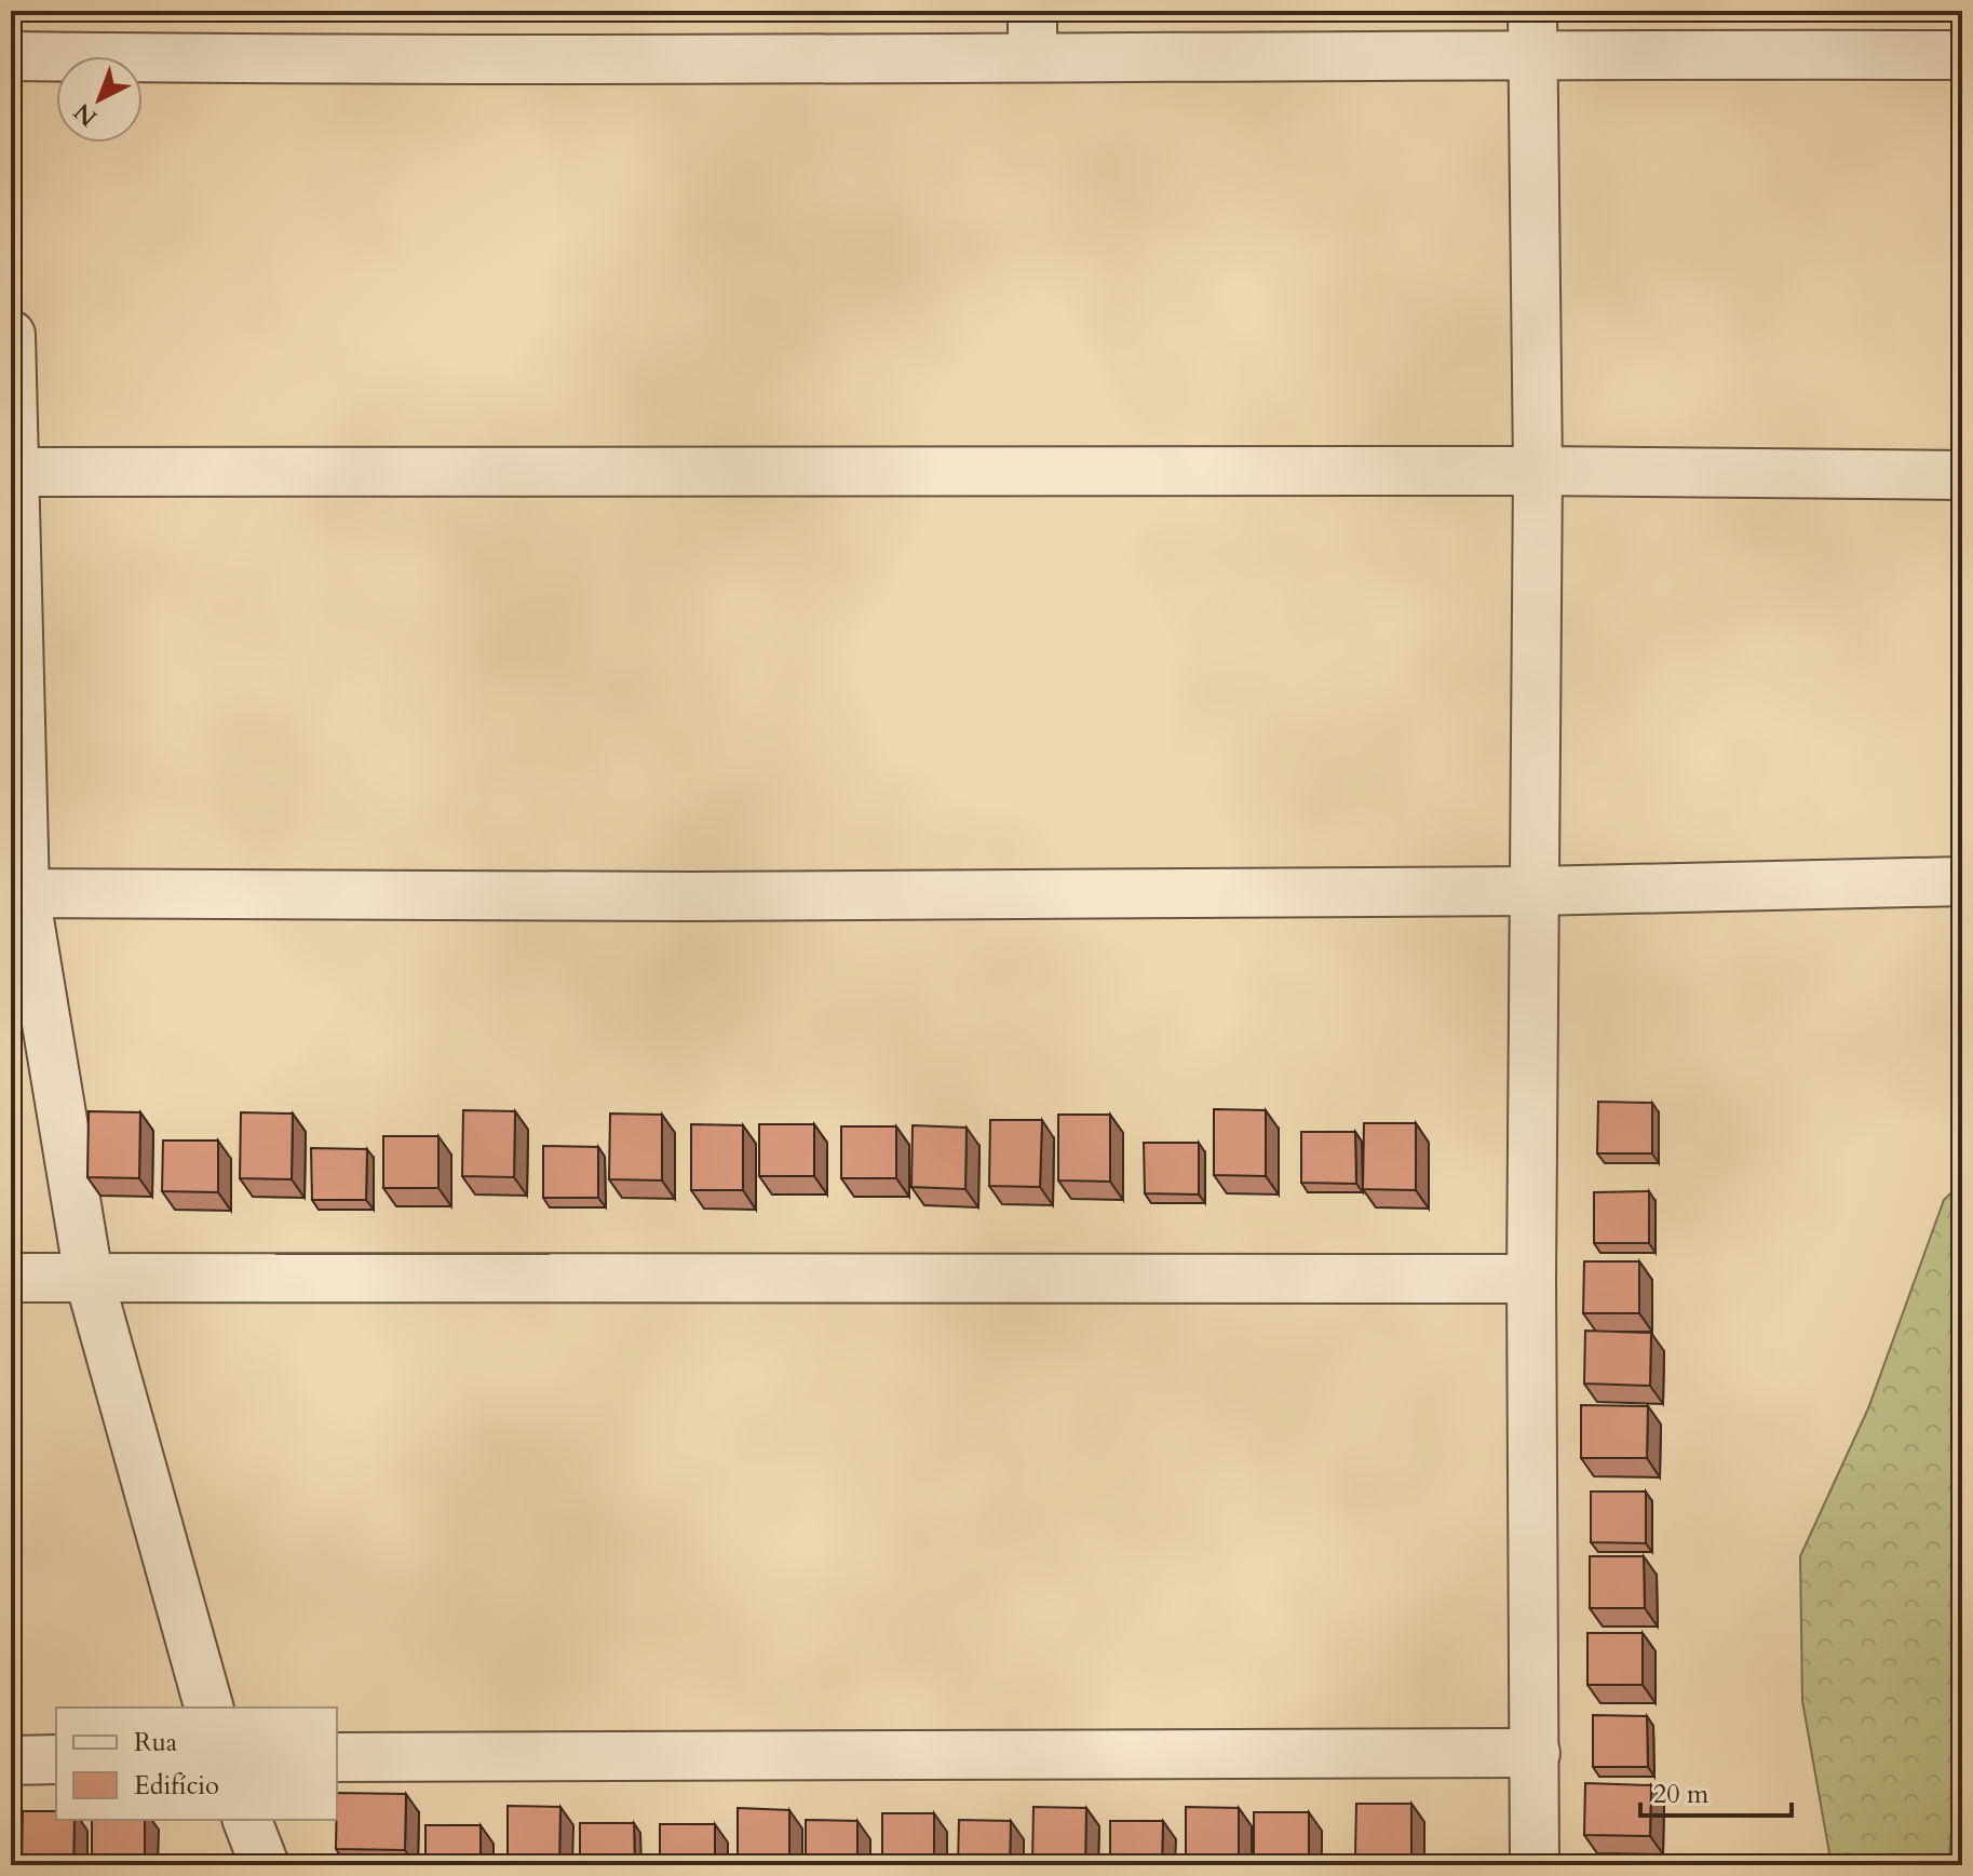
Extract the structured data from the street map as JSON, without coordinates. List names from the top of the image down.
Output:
{
  "legend": ["Rua", "Edifício"],
  "scale_bar": "20 m",
  "north": "bottom left"
}
